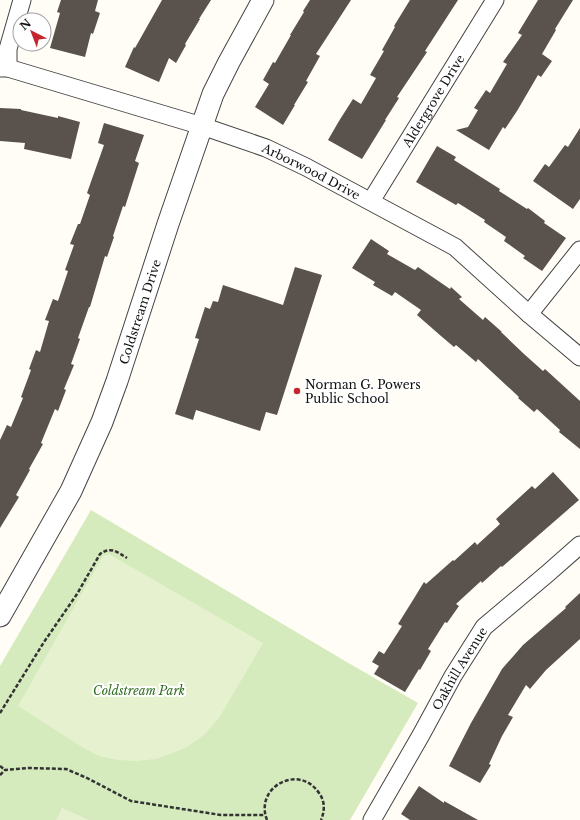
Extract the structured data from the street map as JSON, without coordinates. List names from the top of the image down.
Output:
{
  "streets": {
    "street": [
      "Aldergrove Drive",
      "Arborwood Drive",
      "Coldstream Drive",
      "Oakhill Avenue"
    ]
  },
  "crossings": [
    ["Aldergrove Drive", "Arborwood Drive"],
    ["Arborwood Drive", "Coldstream Drive"]
  ],
  "parks": ["Coldstream Park"],
  "places": ["Norman G. Powers Public School"],
  "north": "top left"
}
